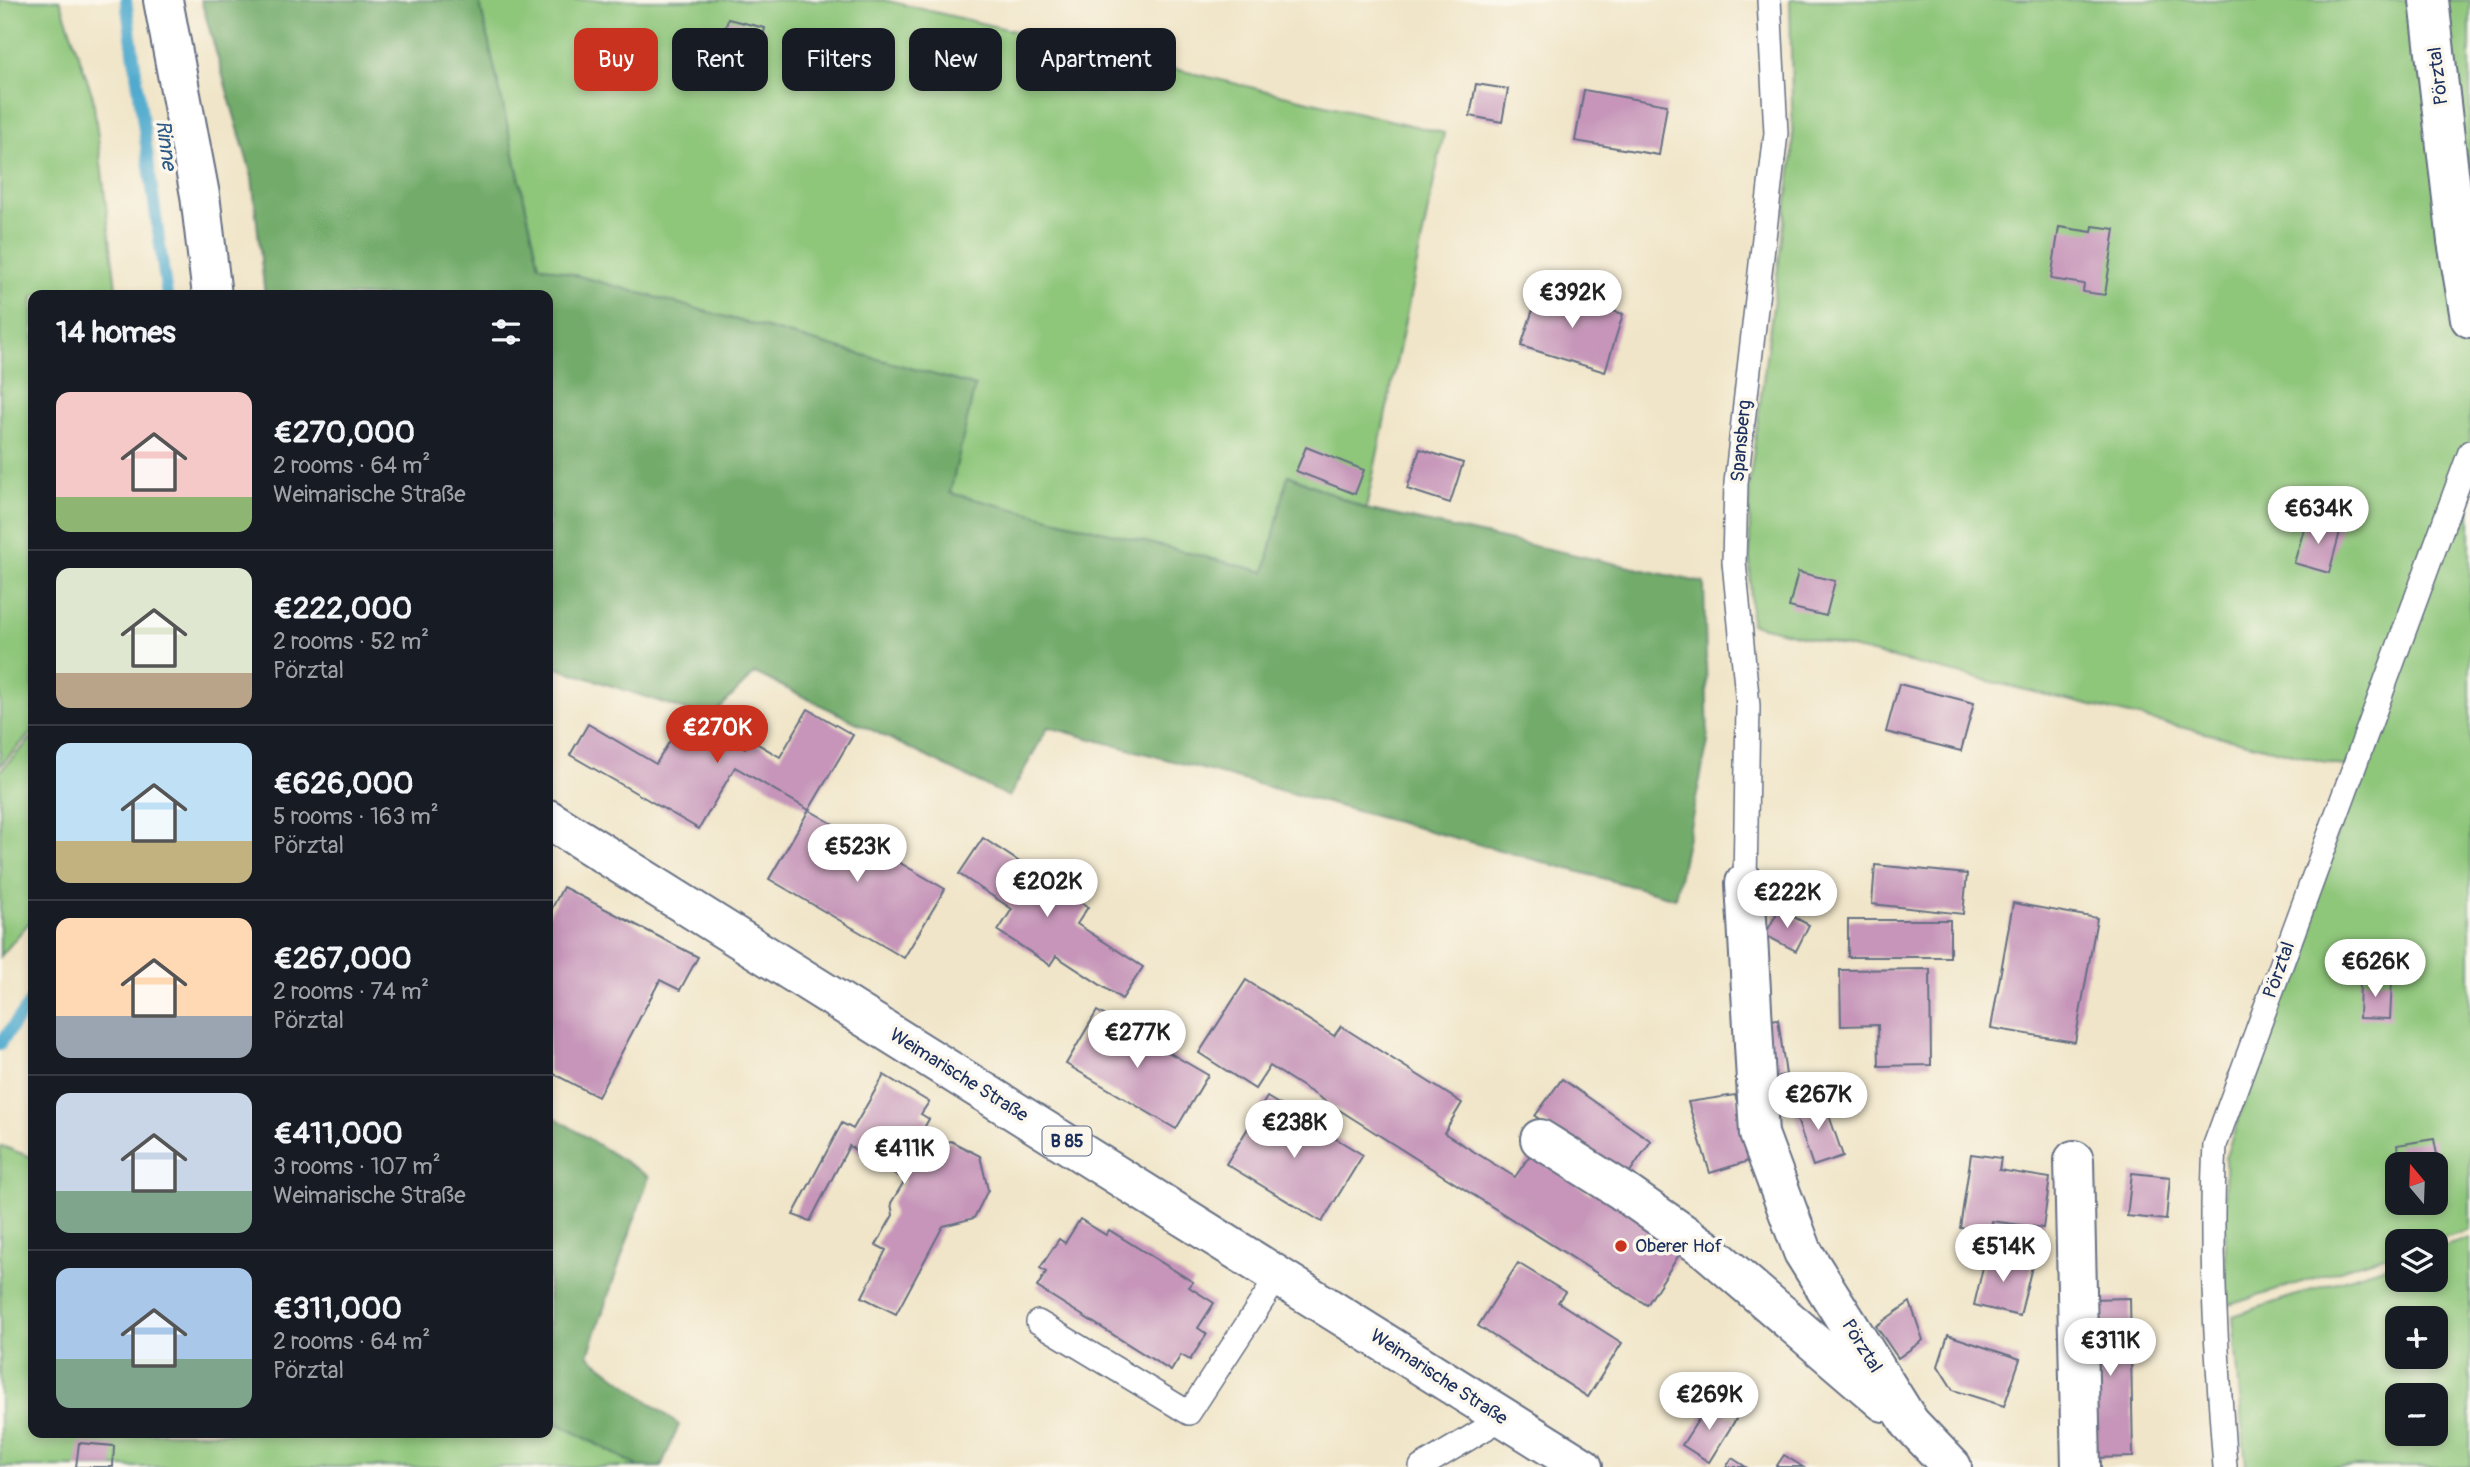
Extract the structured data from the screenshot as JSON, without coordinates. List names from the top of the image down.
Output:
{
  "streets": {
    "street": ["Pörztal", "Weimarische Straße", "B 85"],
    "lane": ["Spansberg"]
  },
  "crossings": [
    ["Pörztal", "Spansberg"]
  ],
  "water": ["Rinne"],
  "places": ["Oberer Hof"],
  "north": "top",
  "page": {
    "chip": [
      "Buy",
      "Rent",
      "Filters",
      "New",
      "Apartment"
    ],
    "price": [
      "€392K",
      "€634K",
      "€270K",
      "€523K",
      "€202K",
      "€222K",
      "€626K",
      "€277K",
      "€267K",
      "€238K",
      "€411K",
      "€514K",
      "€311K",
      "€269K"
    ],
    "heading": "14 homes",
    "list": [
      {
        "name": "€270,000",
        "note": "2 rooms · 64 m² · Weimarische Straße"
      },
      {
        "name": "€222,000",
        "note": "2 rooms · 52 m² · Pörztal"
      },
      {
        "name": "€626,000",
        "note": "5 rooms · 163 m² · Pörztal"
      },
      {
        "name": "€267,000",
        "note": "2 rooms · 74 m² · Pörztal"
      },
      {
        "name": "€411,000",
        "note": "3 rooms · 107 m² · Weimarische Straße"
      },
      {
        "name": "€311,000",
        "note": "2 rooms · 64 m² · Pörztal"
      }
    ],
    "map_buttons": ["+", "−"]
  }
}
